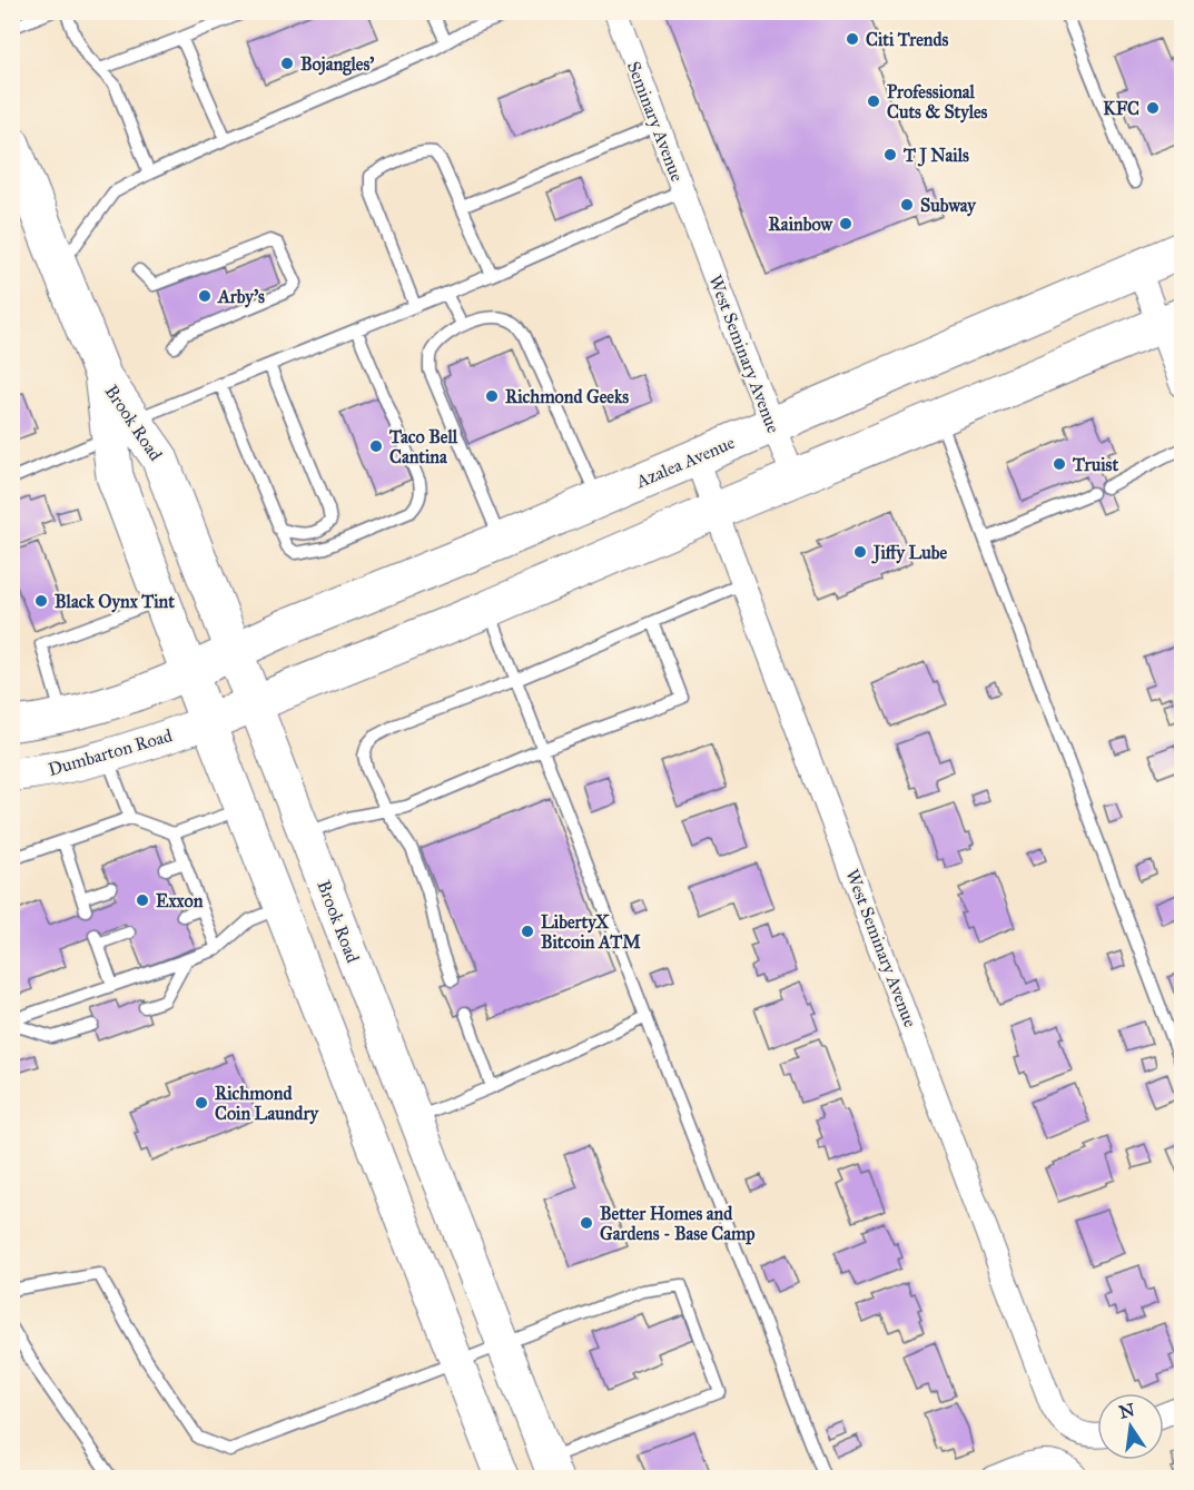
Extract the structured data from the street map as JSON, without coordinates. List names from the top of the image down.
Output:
{
  "streets": {
    "main road": ["Brook Road", "Azalea Avenue", "Dumbarton Road"],
    "street": ["Seminary Avenue", "West Seminary Avenue"]
  },
  "crossings": [
    ["Seminary Avenue", "West Seminary Avenue"],
    ["West Seminary Avenue", "Azalea Avenue"],
    ["Brook Road", "Azalea Avenue"],
    ["Brook Road", "Dumbarton Road"]
  ],
  "places": [
    "Citi Trends",
    "Bojangles'",
    "Professional Cuts & Styles",
    "KFC",
    "T J Nails",
    "Subway",
    "Rainbow",
    "Arby's",
    "Richmond Geeks",
    "Taco Bell Cantina",
    "Truist",
    "Jiffy Lube",
    "Black Oynx Tint",
    "Exxon",
    "LibertyX Bitcoin ATM",
    "Richmond Coin Laundry",
    "Better Homes and Gardens - Base Camp"
  ],
  "north": "top"
}
